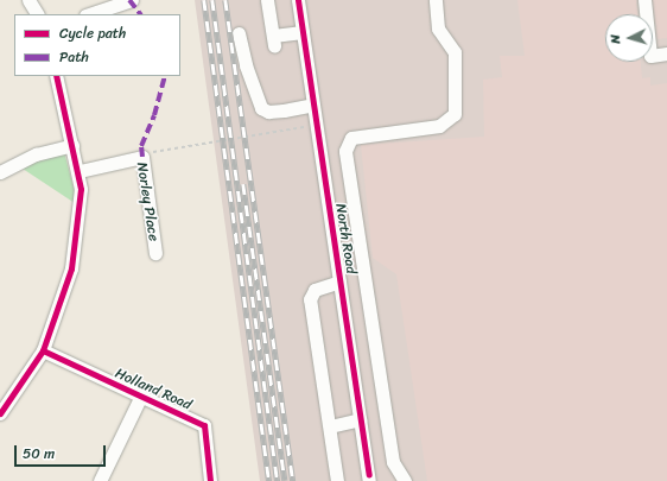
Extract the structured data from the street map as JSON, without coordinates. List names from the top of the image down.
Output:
{
  "streets": {
    "street": ["Norley Place", "North Road", "Holland Road"]
  },
  "legend": ["Cycle path", "Path"],
  "scale_bar": "50 m",
  "north": "left"
}
